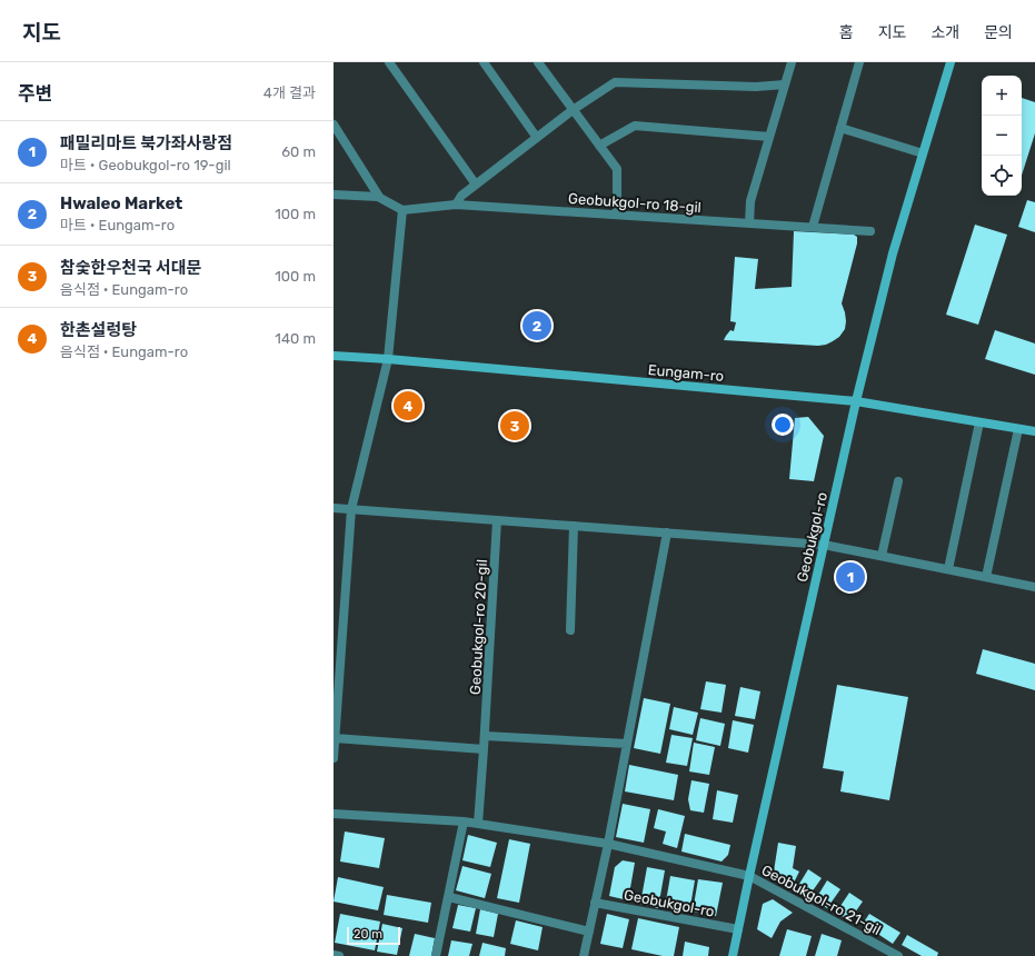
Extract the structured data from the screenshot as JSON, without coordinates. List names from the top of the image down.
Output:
{
  "streets": {
    "main road": ["Eungam-ro", "Geobukgol-ro"],
    "street": ["Geobukgol-ro 18-gil", "Geobukgol-ro 20-gil", "Geobukgol-ro 21-gil"]
  },
  "crossings": [
    ["Eungam-ro", "Geobukgol-ro"],
    ["Geobukgol-ro", "Geobukgol-ro 21-gil"],
    ["Geobukgol-ro 20-gil", "Geobukgol-ro 21-gil"]
  ],
  "scale_bar": "20 m",
  "page": {
    "header": "지도",
    "nav": [
      "홈",
      "지도",
      "소개",
      "문의"
    ],
    "heading": ["주변", "4개 결과"],
    "map_buttons": ["+", "−"],
    "list": [
      {
        "mark": "1",
        "name": "패밀리마트 북가좌사랑점",
        "note": "마트 · Geobukgol-ro 19-gil",
        "value": "60 m"
      },
      {
        "mark": "2",
        "name": "Hwaleo Market",
        "note": "마트 · Eungam-ro",
        "value": "100 m"
      },
      {
        "mark": "3",
        "name": "참숯한우천국 서대문",
        "note": "음식점 · Eungam-ro",
        "value": "100 m"
      },
      {
        "mark": "4",
        "name": "한촌설렁탕",
        "note": "음식점 · Eungam-ro",
        "value": "140 m"
      }
    ],
    "pins": [
      "2",
      "4",
      "3",
      "1"
    ],
    "scale": "20 m"
  }
}
